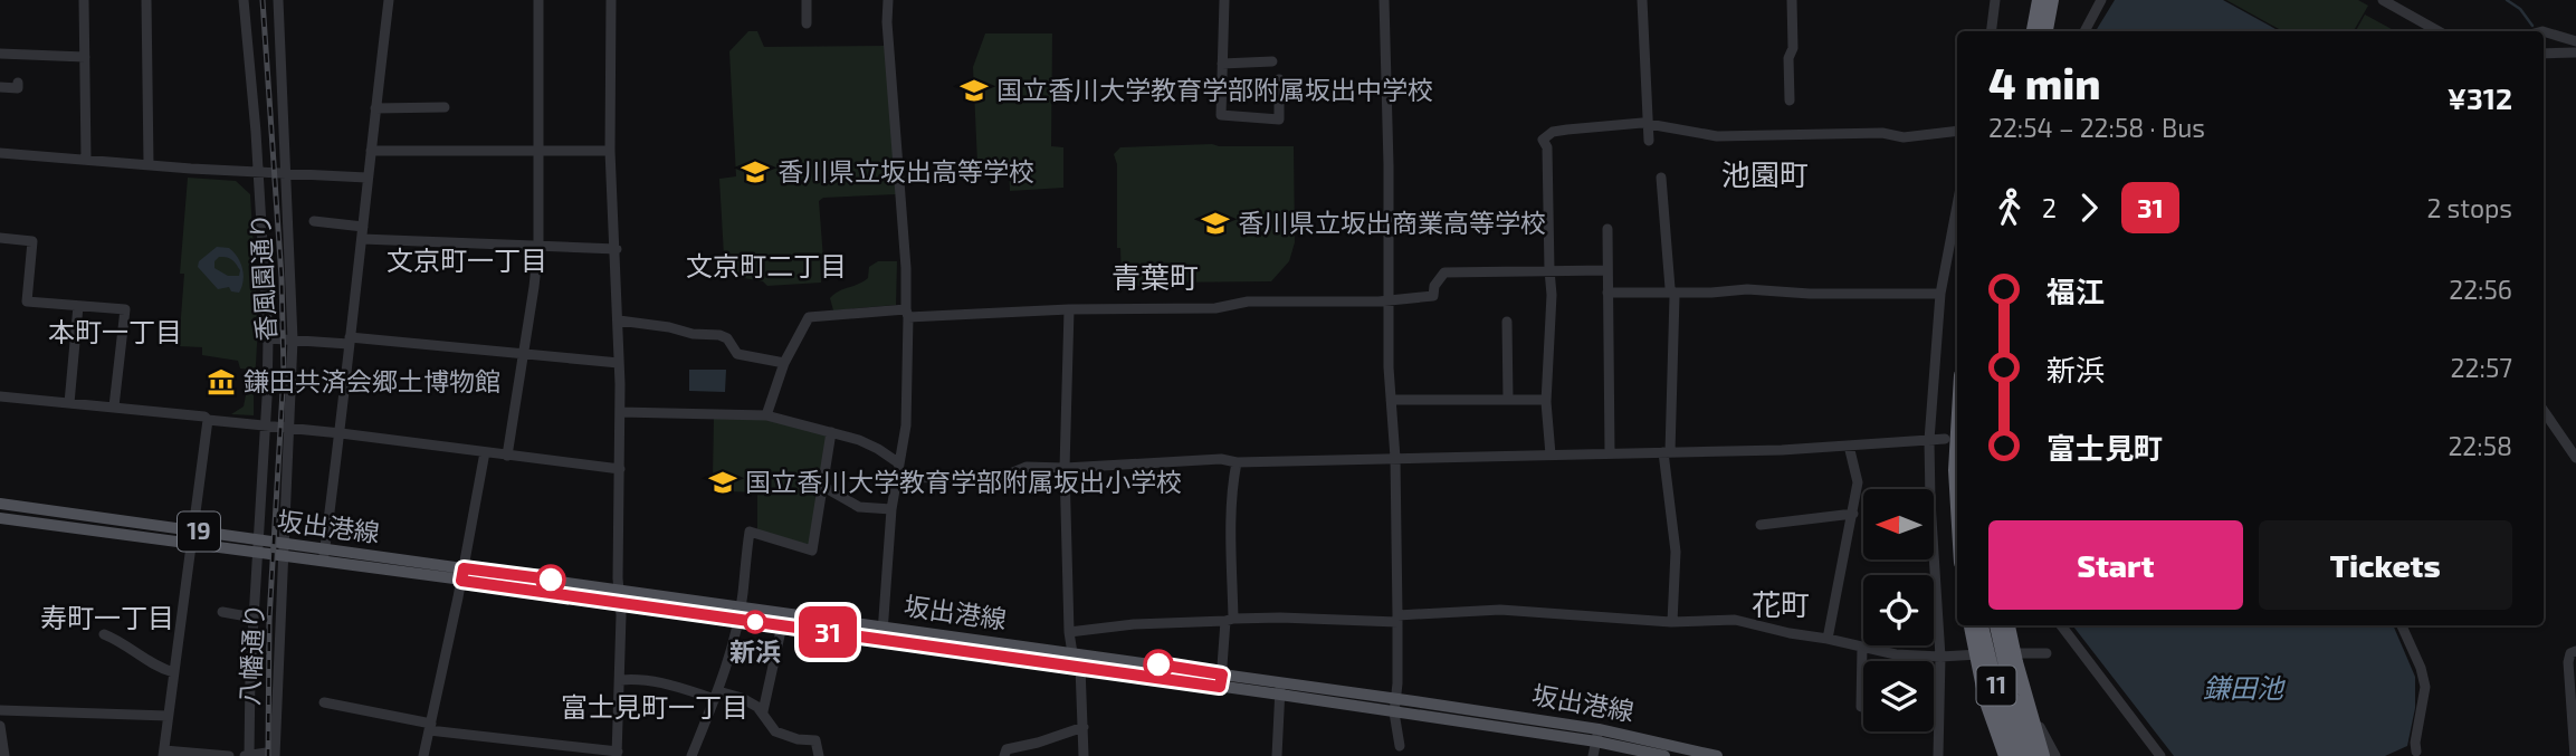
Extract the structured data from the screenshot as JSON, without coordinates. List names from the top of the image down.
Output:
{
  "streets": {
    "highway": ["11"],
    "main road": ["坂出港線", "19"],
    "street": ["香風園通り", "八幡通り"]
  },
  "crossings": [
    ["香風園通り", "坂出港線"],
    ["香風園通り", "八幡通り"],
    ["坂出港線", "八幡通り"]
  ],
  "districts": [
    "池園町",
    "文京町一丁目",
    "文京町二丁目",
    "青葉町",
    "本町一丁目",
    "花町",
    "寿町一丁目",
    "富士見町一丁目"
  ],
  "water": ["鎌田池"],
  "places": {
    "school or university": [
      "国立香川大学教育学部附属坂出中学校",
      "香川県立坂出高等学校",
      "香川県立坂出商業高等学校",
      "国立香川大学教育学部附属坂出小学校"
    ],
    "museum": ["鎌田共済会郷土博物館"],
    "other": ["新浜"]
  },
  "lines": ["bus line 31"],
  "north": "left",
  "page": {
    "on_map": "31",
    "heading": ["4 min", "22:54 – 22:58 · Bus", "¥312"],
    "legs": ["2", "31", "2 stops"],
    "list": [
      {
        "name": "福江",
        "value": "22:56"
      },
      {
        "name": "新浜",
        "value": "22:57"
      },
      {
        "name": "富士見町",
        "value": "22:58"
      }
    ],
    "buttons": ["Start", "Tickets"]
  }
}
